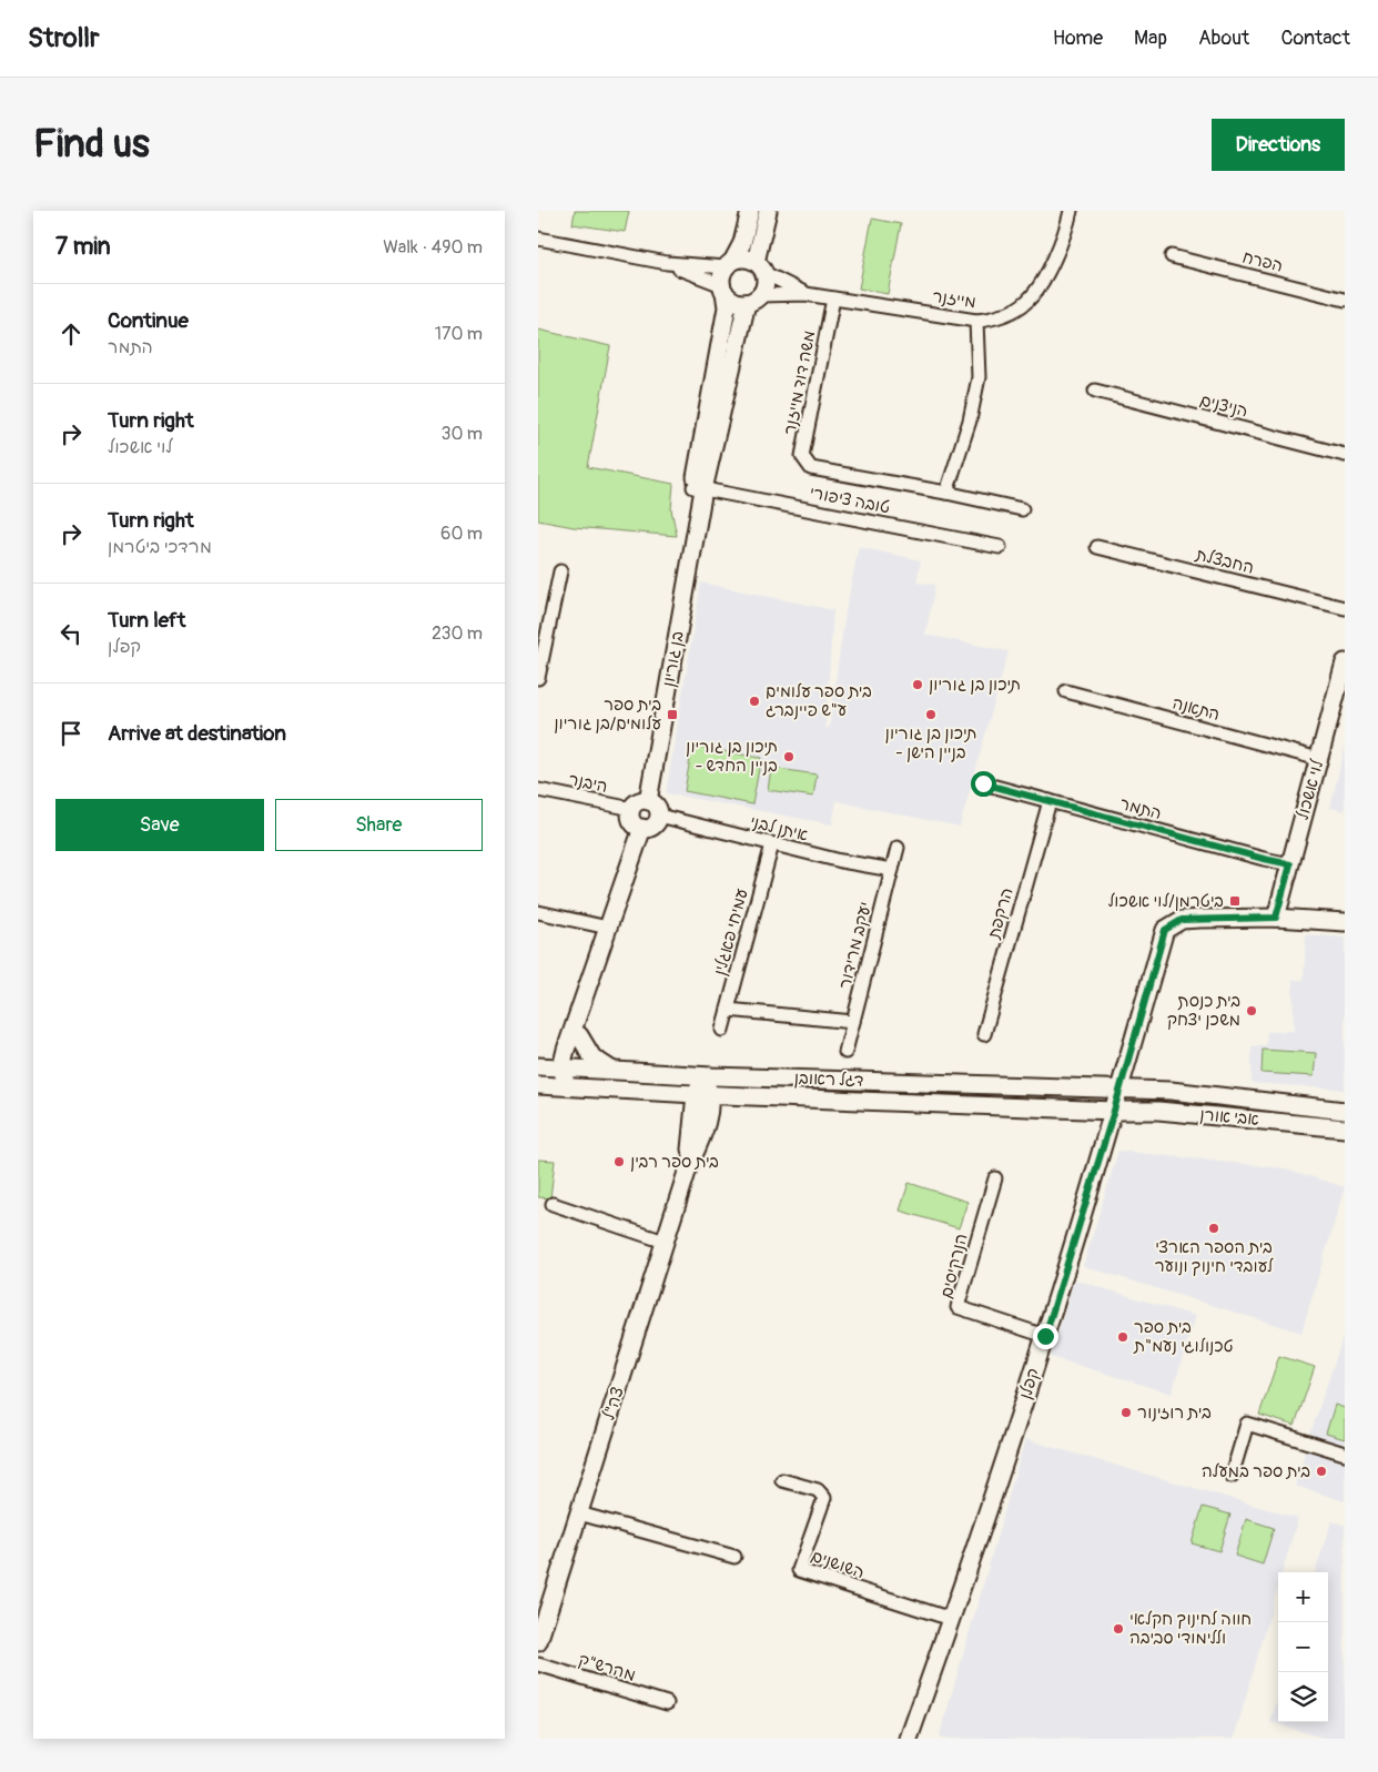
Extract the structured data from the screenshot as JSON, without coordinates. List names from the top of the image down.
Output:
{
  "streets": {
    "street": [
      "הפרח",
      "מייזנר",
      "משה דוד מייזנר",
      "הניצנים",
      "טובה ציפורי",
      "החבצלת",
      "בן גוריון",
      "התאנה",
      "היבנר",
      "לוי אשכול",
      "התמר",
      "איתן לבני",
      "הרקפת",
      "עמיחי פאגלין",
      "יעקב מרידור",
      "דגל ראובן",
      "אבי אורן",
      "הנרקיסים",
      "קפלן",
      "צה\"ל",
      "השושנים",
      "מהרש\"ק"
    ]
  },
  "crossings": [
    ["מייזנר", "משה דוד מייזנר"],
    ["מייזנר", "בן גוריון"],
    ["טובה ציפורי", "בן גוריון"],
    ["בן גוריון", "היבנר"],
    ["בן גוריון", "איתן לבני"],
    ["התאנה", "לוי אשכול"],
    ["היבנר", "איתן לבני"],
    ["לוי אשכול", "התמר"],
    ["לוי אשכול", "קפלן"],
    ["התמר", "הרקפת"],
    ["איתן לבני", "עמיחי פאגלין"],
    ["איתן לבני", "יעקב מרידור"],
    ["דגל ראובן", "אבי אורן"],
    ["דגל ראובן", "קפלן"],
    ["דגל ראובן", "צה\"ל"],
    ["אבי אורן", "קפלן"],
    ["הנרקיסים", "קפלן"],
    ["קפלן", "השושנים"]
  ],
  "places": {
    "other": [
      "תיכון בן גוריון",
      "בית ספר עלומים ע\"ש פיינברג",
      "תיכון בן גוריון - בניין הישן",
      "תיכון בן גוריון - בניין החדש",
      "בית כנסת משכן יצחק",
      "בית ספר רבין",
      "בית הספר הארצי לעובדי חינוך ונוער",
      "בית ספר טכנולוגי נעמ\"ת",
      "בית רוזינור",
      "בית ספר במעלה",
      "חווה לחינוך חקלאי וללימודי סביבה"
    ],
    "transit": ["בית ספר עלומים/בן גוריון", "ביטרמן/לוי אשכול"]
  },
  "page": {
    "header": "Strollr",
    "nav": [
      "Home",
      "Map",
      "About",
      "Contact"
    ],
    "buttons": [
      "Directions",
      ["Save", "Share"]
    ],
    "title": "Find us",
    "heading": ["7 min", "Walk · 490 m"],
    "list": [
      ["Continue", "התמר", "170 m"],
      ["Turn right", "לוי אשכול", "30 m"],
      ["Turn right", "מרדכי ביטרמן", "60 m"],
      ["Turn left", "קפלן", "230 m"],
      "Arrive at destination"
    ],
    "map_buttons": ["+", "−"]
  }
}
